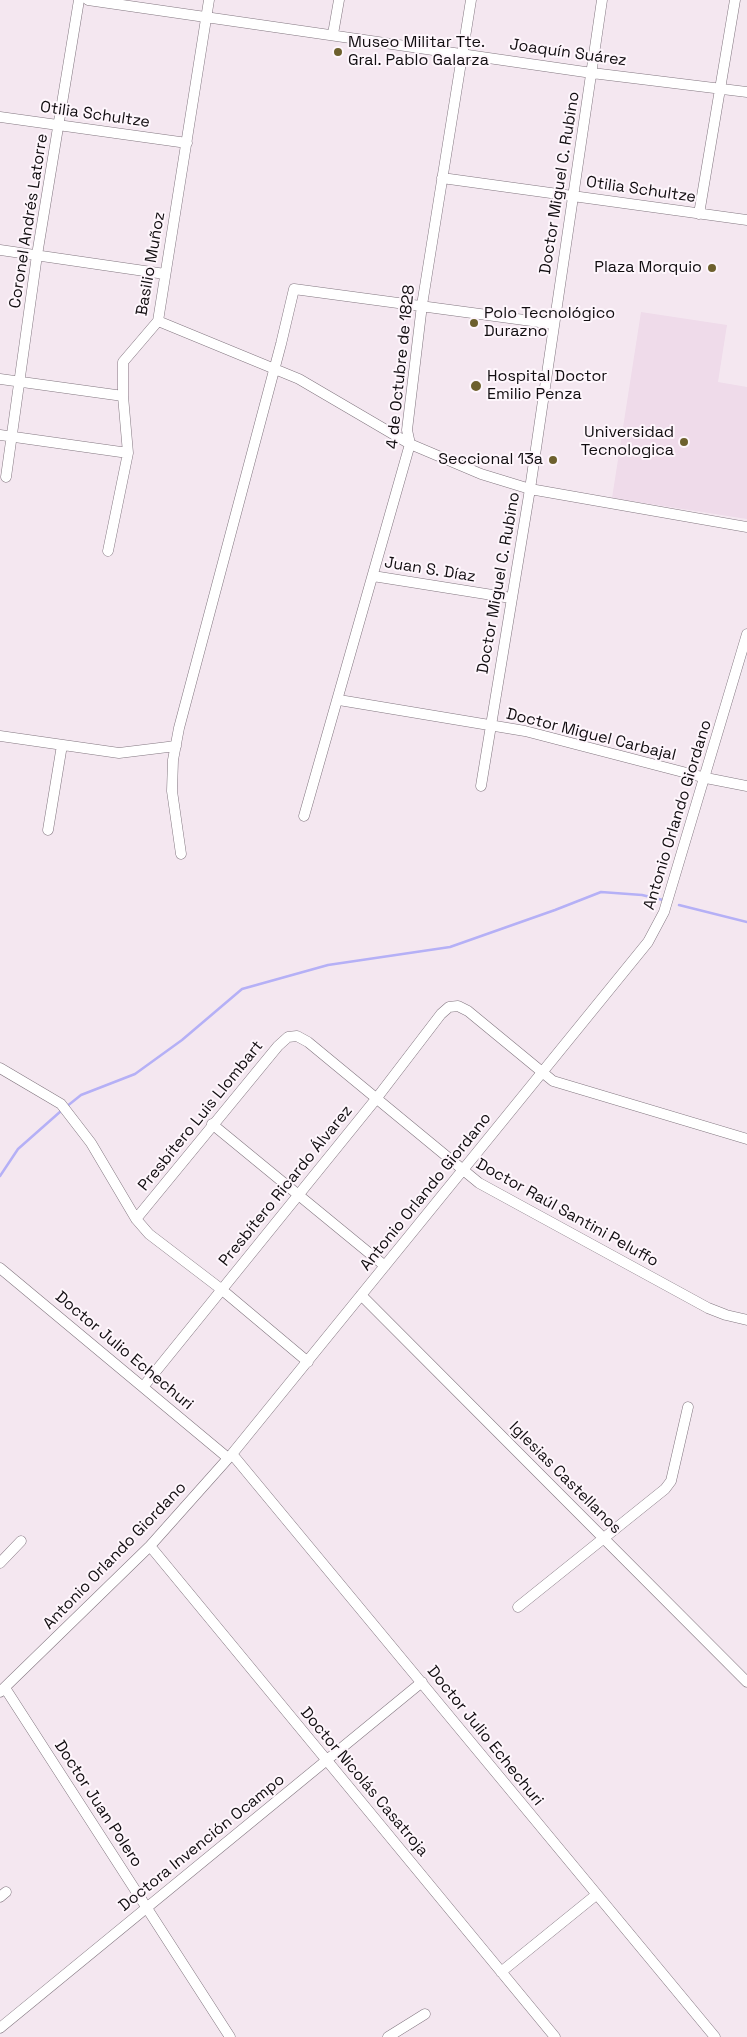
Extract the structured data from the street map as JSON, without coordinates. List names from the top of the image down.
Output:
{
  "streets": {
    "street": [
      "Joaquín Suárez",
      "Otilia Schultze",
      "Doctor Miguel C. Rubino",
      "Coronel Andrés Latorre",
      "Basilio Muñoz",
      "4 de Octubre de 1828",
      "Juan S. Díaz",
      "Doctor Miguel Carbajal",
      "Antonio Orlando Giordano",
      "Presbítero Luis Llombart",
      "Presbítero Ricardo Álvarez",
      "Doctor Raúl Santini Peluffo",
      "Doctor Julio Echechuri",
      "Iglesias Castellanos",
      "Doctor Nicolás Casatroja",
      "Doctor Juan Polero",
      "Doctora Invención Ocampo"
    ]
  },
  "crossings": [
    ["Joaquín Suárez", "Doctor Miguel C. Rubino"],
    ["Joaquín Suárez", "Basilio Muñoz"],
    ["Joaquín Suárez", "4 de Octubre de 1828"],
    ["Otilia Schultze", "Doctor Miguel C. Rubino"],
    ["Otilia Schultze", "Coronel Andrés Latorre"],
    ["Otilia Schultze", "Basilio Muñoz"],
    ["Otilia Schultze", "4 de Octubre de 1828"],
    ["Doctor Miguel C. Rubino", "Juan S. Díaz"],
    ["Doctor Miguel C. Rubino", "Doctor Miguel Carbajal"],
    ["4 de Octubre de 1828", "Juan S. Díaz"],
    ["4 de Octubre de 1828", "Doctor Miguel Carbajal"],
    ["Doctor Miguel Carbajal", "Antonio Orlando Giordano"],
    ["Antonio Orlando Giordano", "Presbítero Ricardo Álvarez"],
    ["Antonio Orlando Giordano", "Doctor Raúl Santini Peluffo"],
    ["Antonio Orlando Giordano", "Doctor Julio Echechuri"],
    ["Antonio Orlando Giordano", "Iglesias Castellanos"],
    ["Antonio Orlando Giordano", "Doctor Nicolás Casatroja"],
    ["Antonio Orlando Giordano", "Doctor Juan Polero"],
    ["Presbítero Luis Llombart", "Doctor Raúl Santini Peluffo"],
    ["Presbítero Ricardo Álvarez", "Doctor Raúl Santini Peluffo"],
    ["Presbítero Ricardo Álvarez", "Doctor Julio Echechuri"],
    ["Doctor Julio Echechuri", "Doctora Invención Ocampo"],
    ["Doctor Nicolás Casatroja", "Doctora Invención Ocampo"],
    ["Doctor Juan Polero", "Doctora Invención Ocampo"]
  ],
  "places": [
    "Museo Militar Tte. Gral. Pablo Galarza",
    "Plaza Morquio",
    "Polo Tecnológico Durazno",
    "Hospital Doctor Emilio Penza",
    "Universidad Tecnologica",
    "Seccional 13a"
  ]
}
